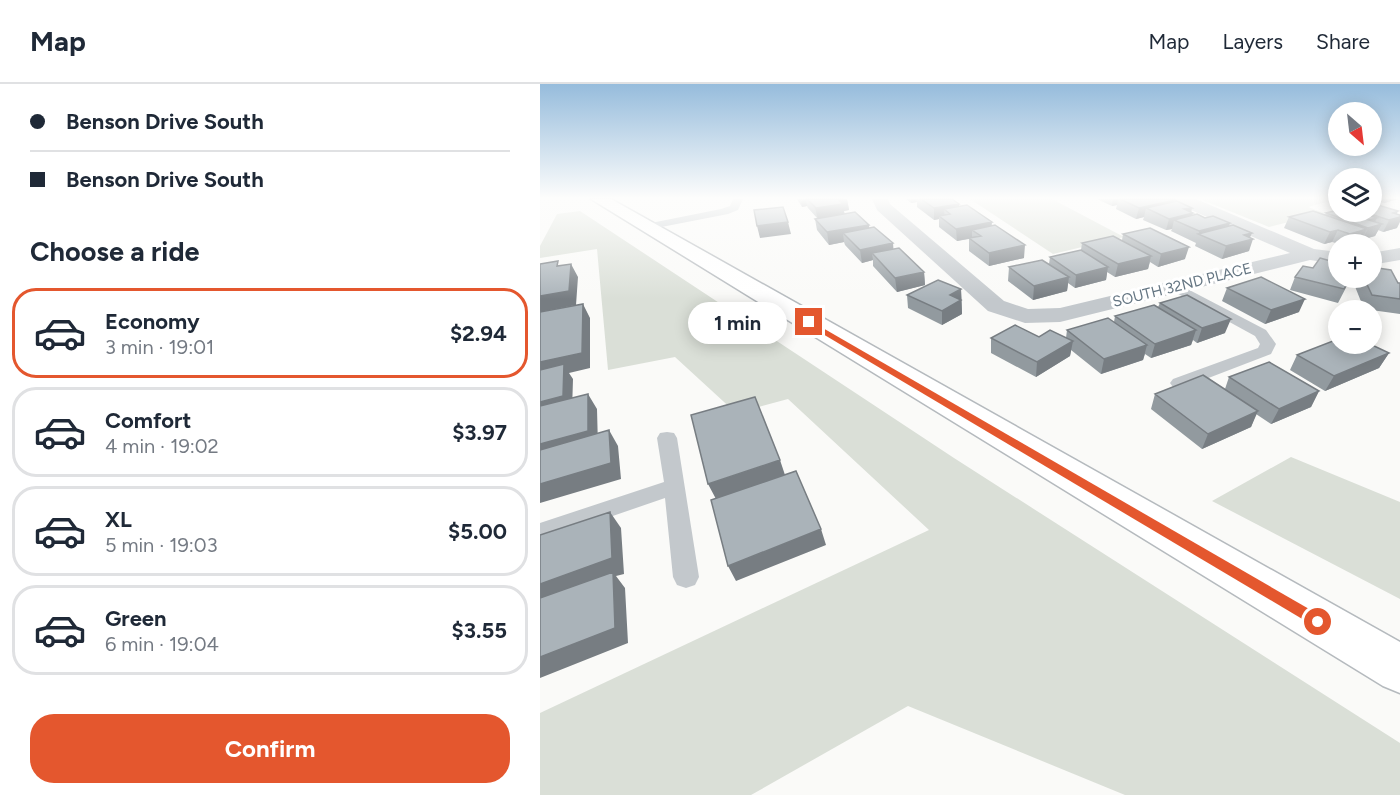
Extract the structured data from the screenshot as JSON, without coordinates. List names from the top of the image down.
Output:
{
  "streets": {
    "street": ["SOUTH 32ND PLACE"]
  },
  "north": "bottom right",
  "page": {
    "header": "Map",
    "nav": ["Map", "Layers", "Share"],
    "banner": ["Benson Drive South", "Benson Drive South"],
    "map_buttons": ["+", "−"],
    "heading": "Choose a ride",
    "list": [
      {
        "name": "Economy",
        "note": "3 min · 19:01",
        "value": "$2.94"
      },
      {
        "name": "Comfort",
        "note": "4 min · 19:02",
        "value": "$3.97"
      },
      {
        "name": "XL",
        "note": "5 min · 19:03",
        "value": "$5.00"
      },
      {
        "name": "Green",
        "note": "6 min · 19:04",
        "value": "$3.55"
      }
    ],
    "bubble": "1 min",
    "buttons": "Confirm"
  }
}
